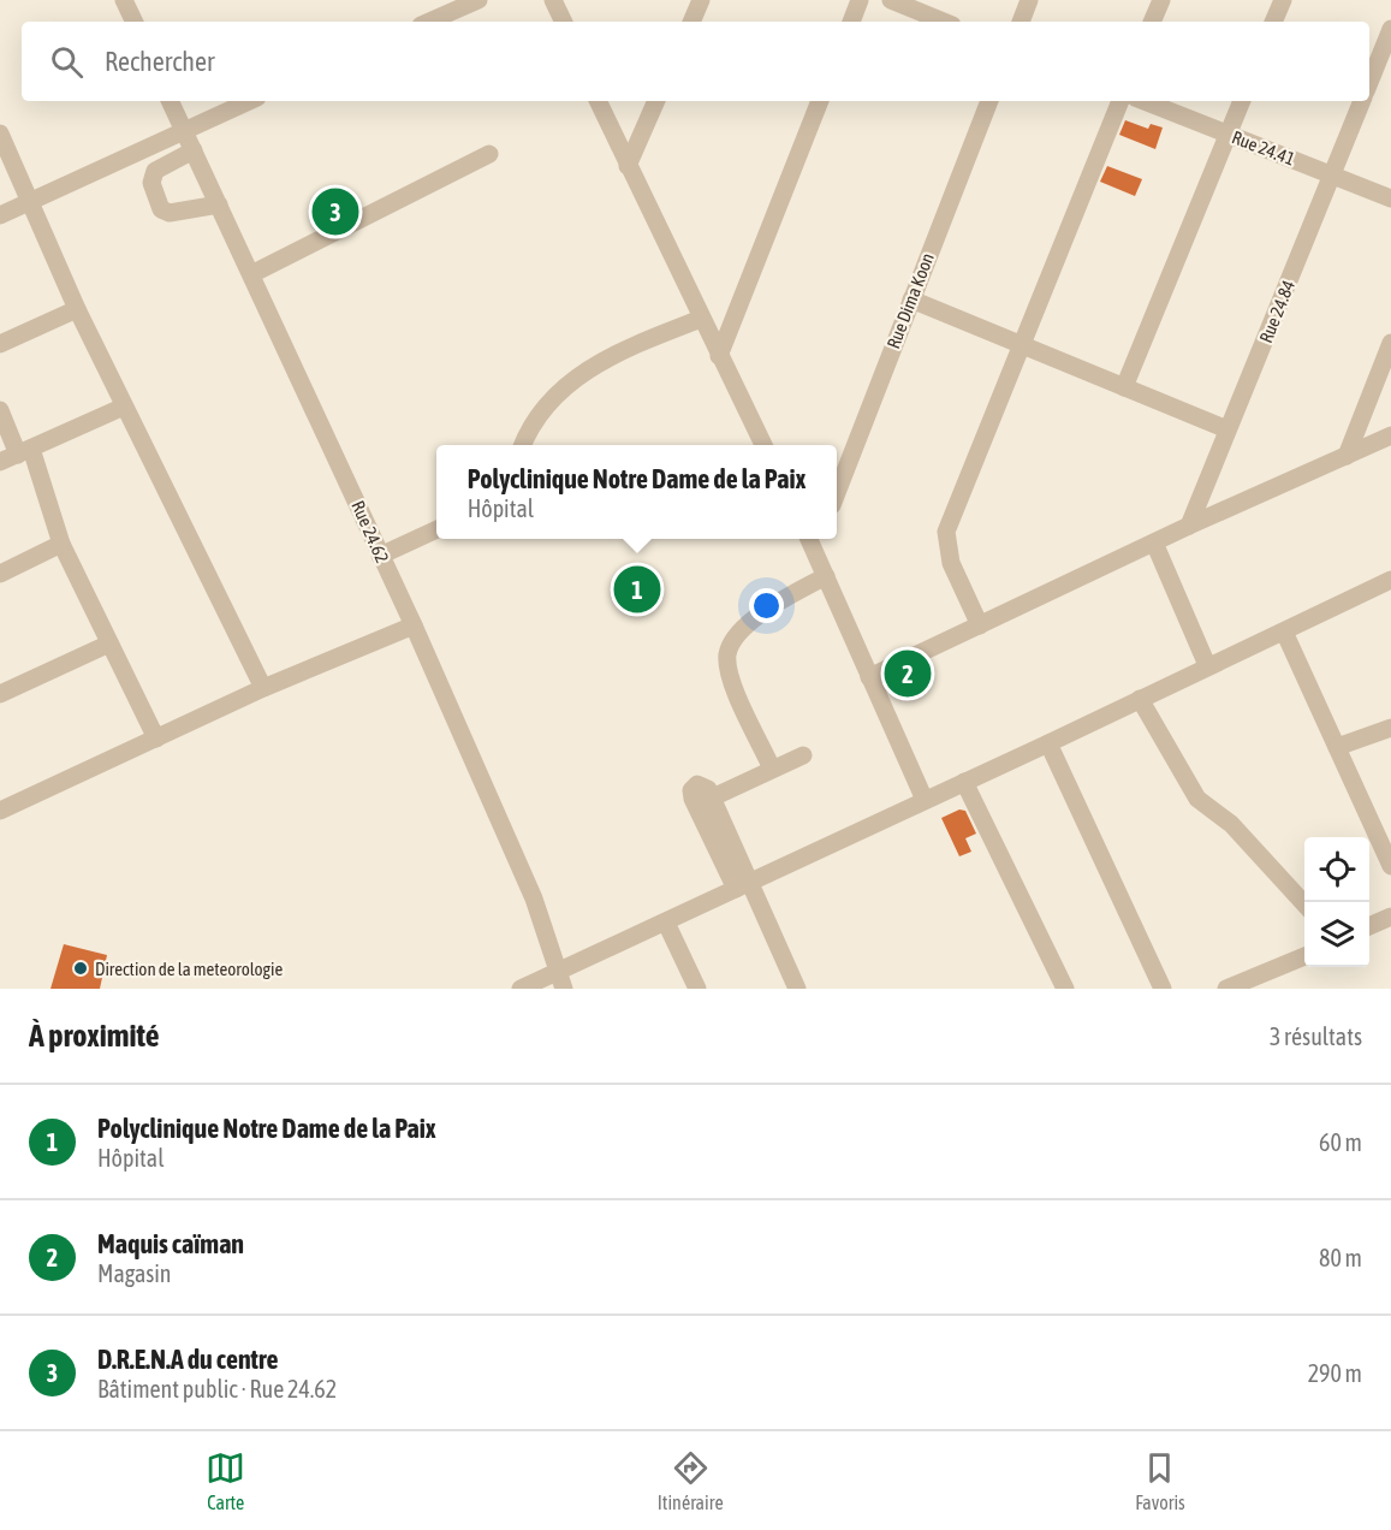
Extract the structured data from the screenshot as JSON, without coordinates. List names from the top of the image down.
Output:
{
  "streets": {
    "street": [
      "Rue 24.41",
      "Rue Dima Koon",
      "Rue 24.84",
      "Rue 24.62"
    ]
  },
  "crossings": [
    ["Rue 24.41", "Rue 24.84"]
  ],
  "places": ["Direction de la meteorologie"],
  "page": {
    "search": "Rechercher",
    "pins": ["3", "1", "2"],
    "popup": ["Polyclinique Notre Dame de la Paix", "Hôpital"],
    "heading": ["À proximité", "3 résultats"],
    "list": [
      {
        "mark": "1",
        "name": "Polyclinique Notre Dame de la Paix",
        "note": "Hôpital",
        "value": "60 m"
      },
      {
        "mark": "2",
        "name": "Maquis caïman",
        "note": "Magasin",
        "value": "80 m"
      },
      {
        "mark": "3",
        "name": "D.R.E.N.A du centre",
        "note": "Bâtiment public · Rue 24.62",
        "value": "290 m"
      }
    ],
    "nav": ["Carte", "Itinéraire", "Favoris"]
  }
}
